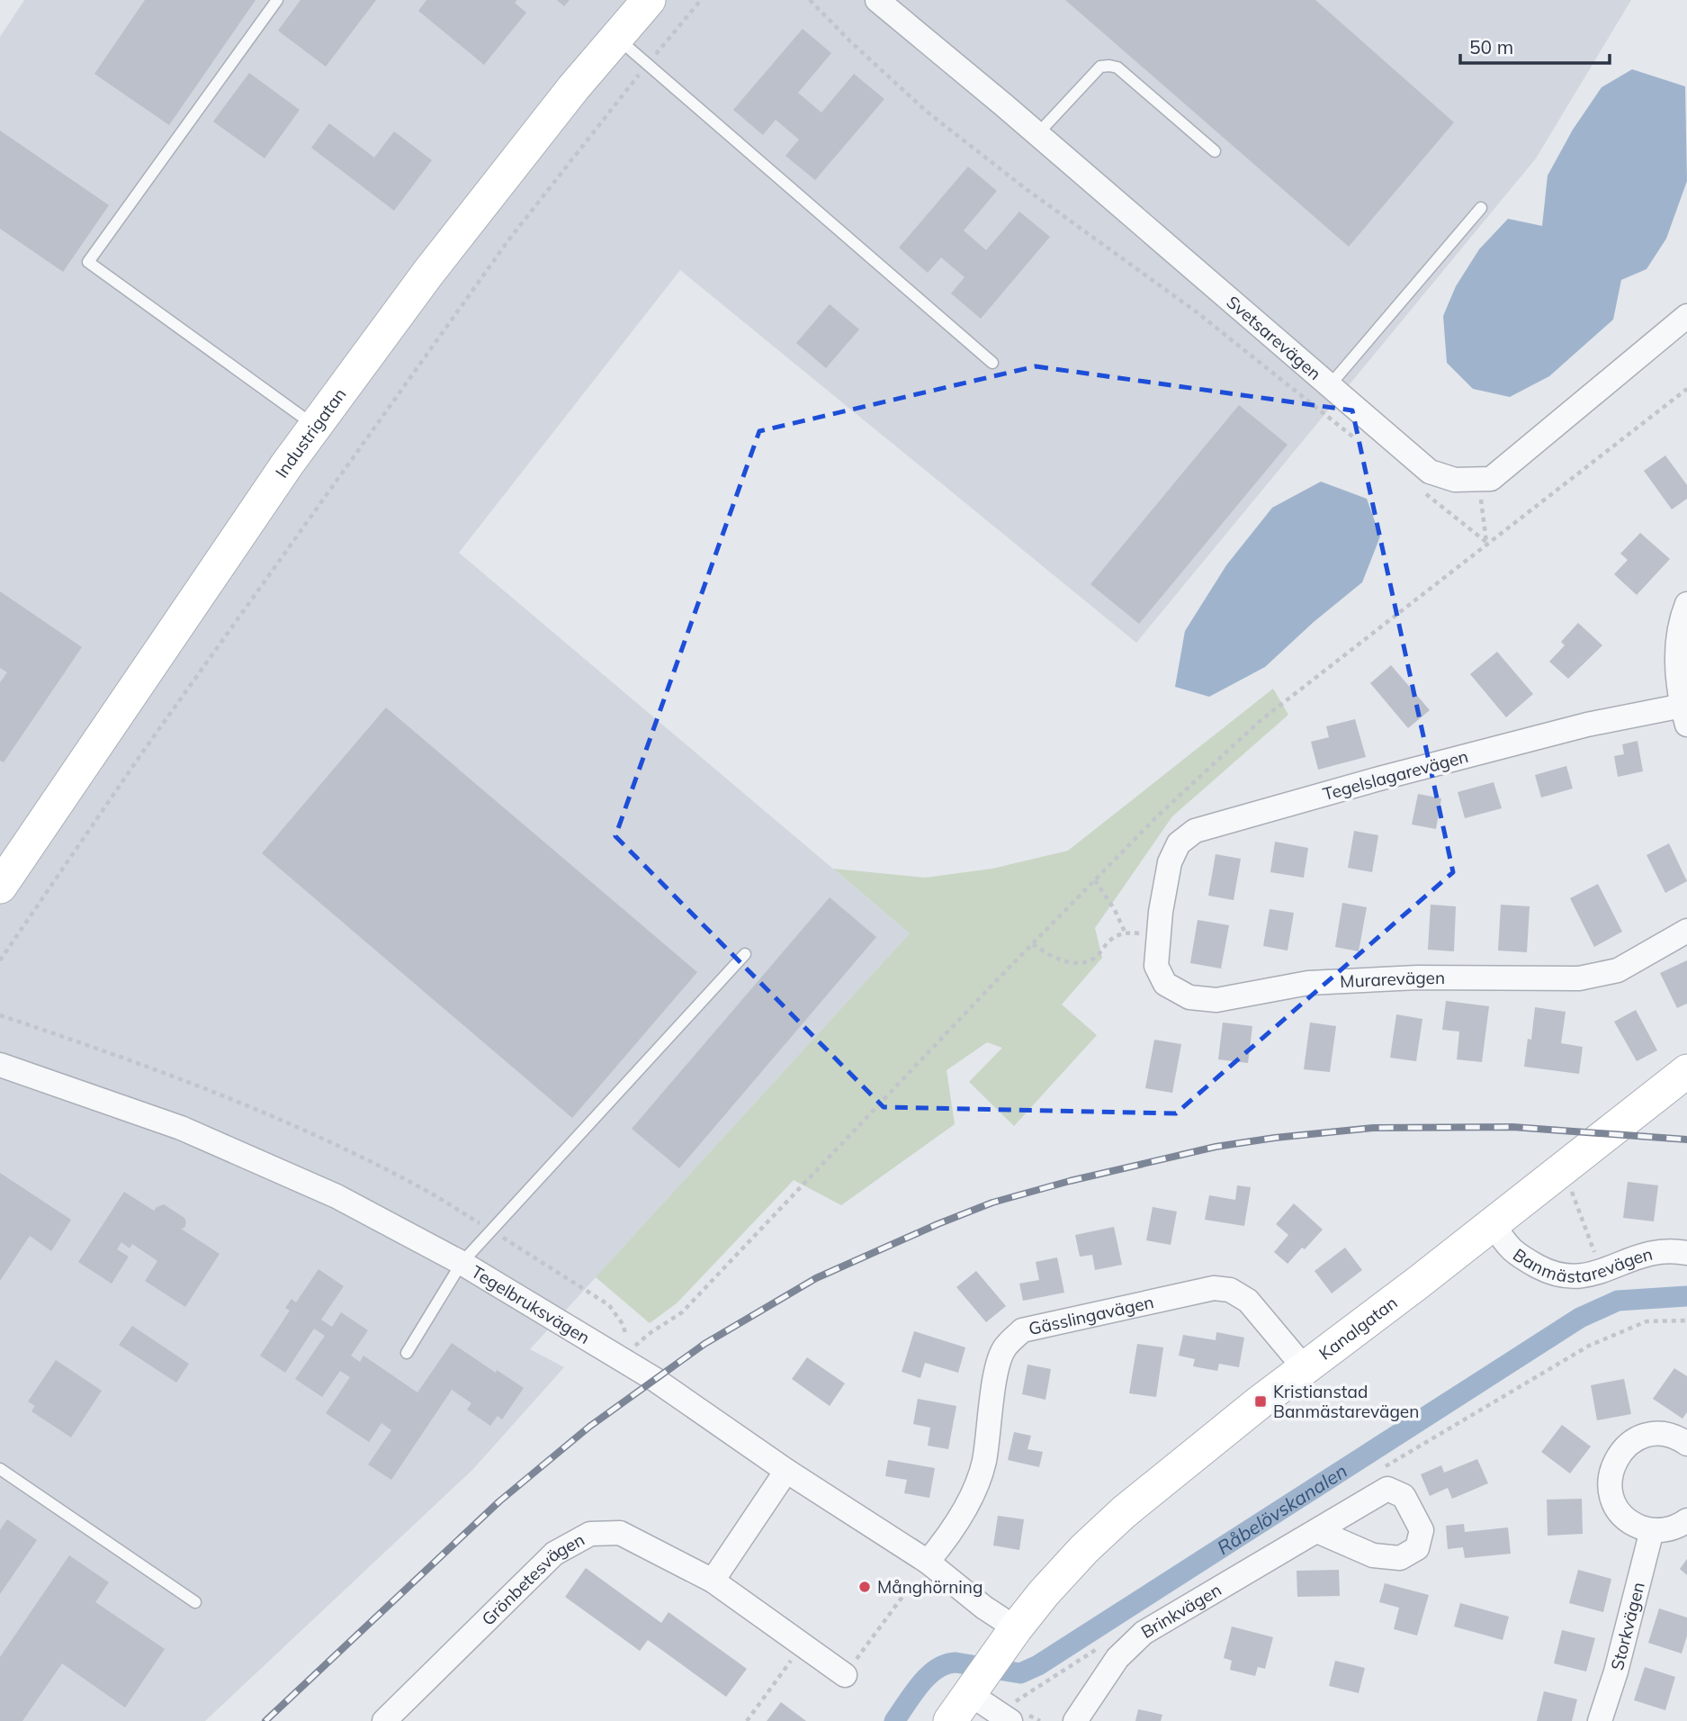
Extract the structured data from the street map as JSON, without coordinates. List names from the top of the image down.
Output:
{
  "streets": {
    "street": [
      "Svetsarevägen",
      "Industrigatan",
      "Tegelslagarevägen",
      "Murarevägen",
      "Banmästarevägen",
      "Tegelbruksvägen",
      "Gässlingavägen",
      "Kanalgatan",
      "Grönbetesvägen",
      "Brinkvägen",
      "Storkvägen"
    ]
  },
  "crossings": [
    ["Tegelslagarevägen", "Murarevägen"],
    ["Banmästarevägen", "Kanalgatan"],
    ["Tegelbruksvägen", "Gässlingavägen"],
    ["Tegelbruksvägen", "Kanalgatan"],
    ["Gässlingavägen", "Kanalgatan"]
  ],
  "water": ["Råbelövskanalen"],
  "places": {
    "transit": ["Kristianstad Banmästarevägen"],
    "other": ["Månghörning"]
  },
  "scale_bar": "50 m"
}
